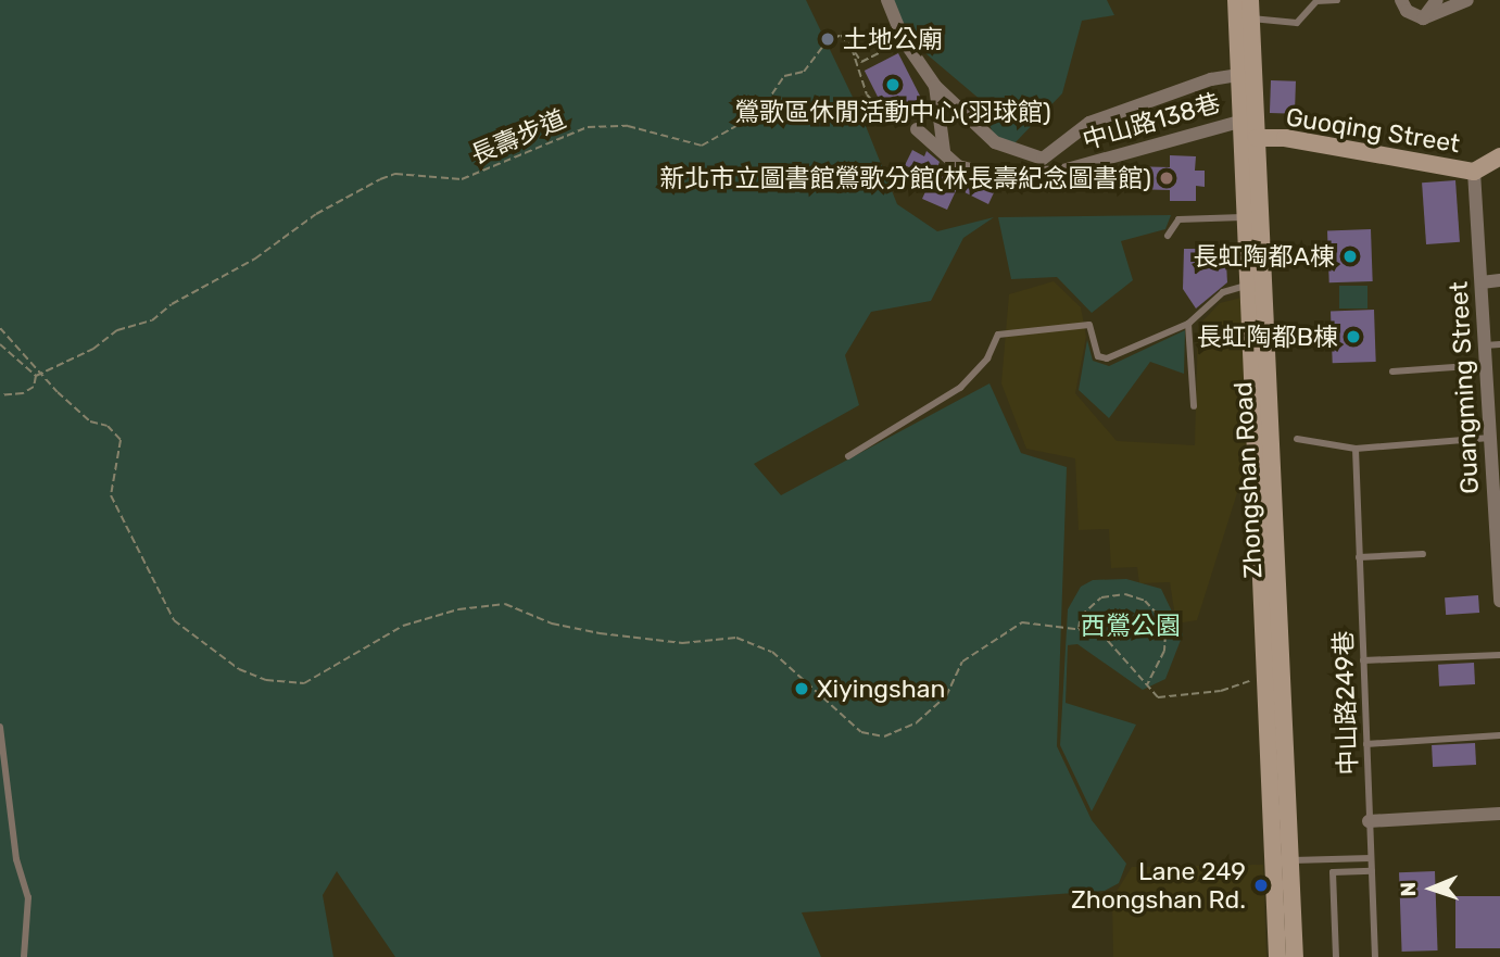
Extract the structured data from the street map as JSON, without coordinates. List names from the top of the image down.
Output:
{
  "streets": {
    "street": [
      "中山路138巷",
      "Guoqing Street",
      "Guangming Street",
      "Zhongshan Road"
    ],
    "lane": ["中山路249巷"],
    "path": ["長壽步道"]
  },
  "crossings": [
    ["中山路138巷", "Guoqing Street"],
    ["中山路138巷", "Zhongshan Road"],
    ["Guoqing Street", "Guangming Street"],
    ["Guoqing Street", "Zhongshan Road"]
  ],
  "parks": ["西鶯公園"],
  "places": [
    "土地公廟",
    "鶯歌區休閒活動中心(羽球館)",
    "新北市立圖書館鶯歌分館(林長壽紀念圖書館)",
    "長虹陶都A棟",
    "長虹陶都B棟",
    "Xiyingshan",
    "Lane 249 Zhongshan Rd."
  ],
  "north": "left"
}
